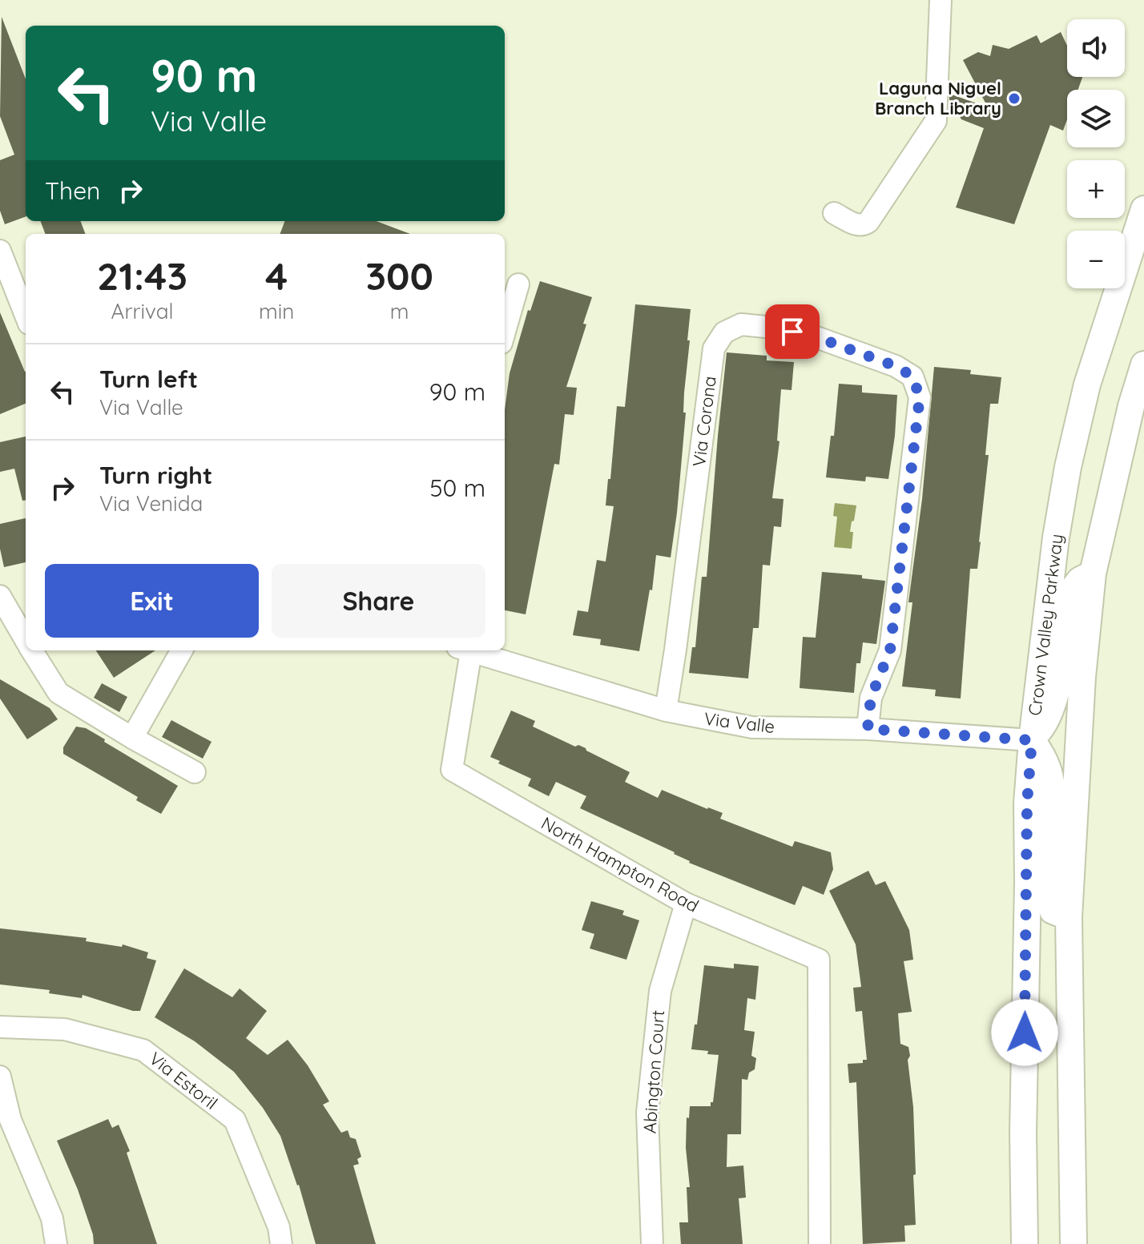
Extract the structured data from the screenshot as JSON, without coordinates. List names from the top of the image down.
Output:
{
  "streets": {
    "main road": ["Crown Valley Parkway"],
    "street": [
      "Via Corona",
      "Via Valle",
      "North Hampton Road",
      "Abington Court",
      "Via Estoril"
    ]
  },
  "crossings": [
    ["Via Corona", "Via Valle"],
    ["Crown Valley Parkway", "Via Valle"],
    ["North Hampton Road", "Abington Court"]
  ],
  "places": ["Laguna Niguel Branch Library"],
  "page": {
    "map_buttons": ["+", "−"],
    "turn": ["90 m", "Via Valle"],
    "then": "Then",
    "eta": [
      "21:43",
      "Arrival",
      "4",
      "min",
      "300",
      "m"
    ],
    "list": [
      {
        "name": "Turn left",
        "note": "Via Valle",
        "value": "90 m"
      },
      {
        "name": "Turn right",
        "note": "Via Venida",
        "value": "50 m"
      }
    ],
    "buttons": ["Exit", "Share"]
  }
}
